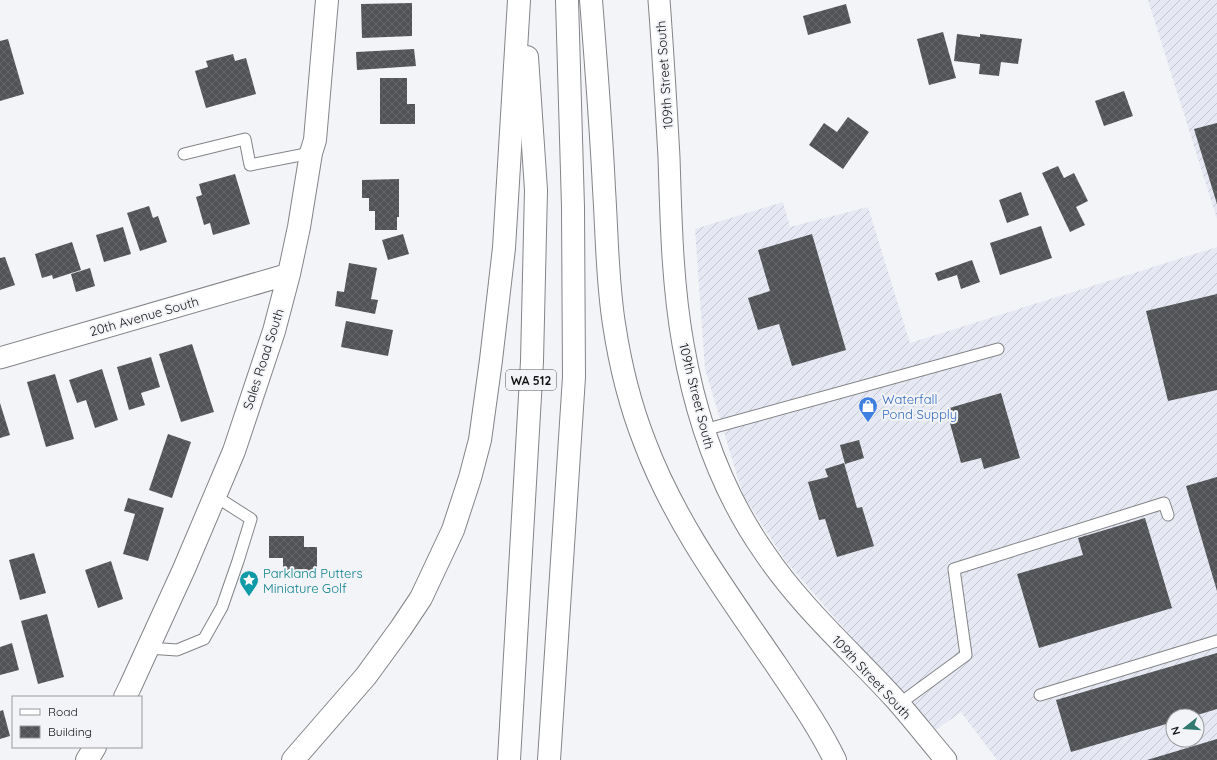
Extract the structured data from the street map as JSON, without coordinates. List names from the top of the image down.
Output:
{
  "streets": {
    "main road": ["Sales Road South", "WA 512"],
    "street": ["109th Street South", "20th Avenue South"]
  },
  "crossings": [
    ["20th Avenue South", "Sales Road South"]
  ],
  "places": {
    "shop": ["Waterfall Pond Supply"],
    "place": ["Parkland Putters Miniature Golf"]
  },
  "legend": ["Road", "Building"],
  "north": "left"
}
